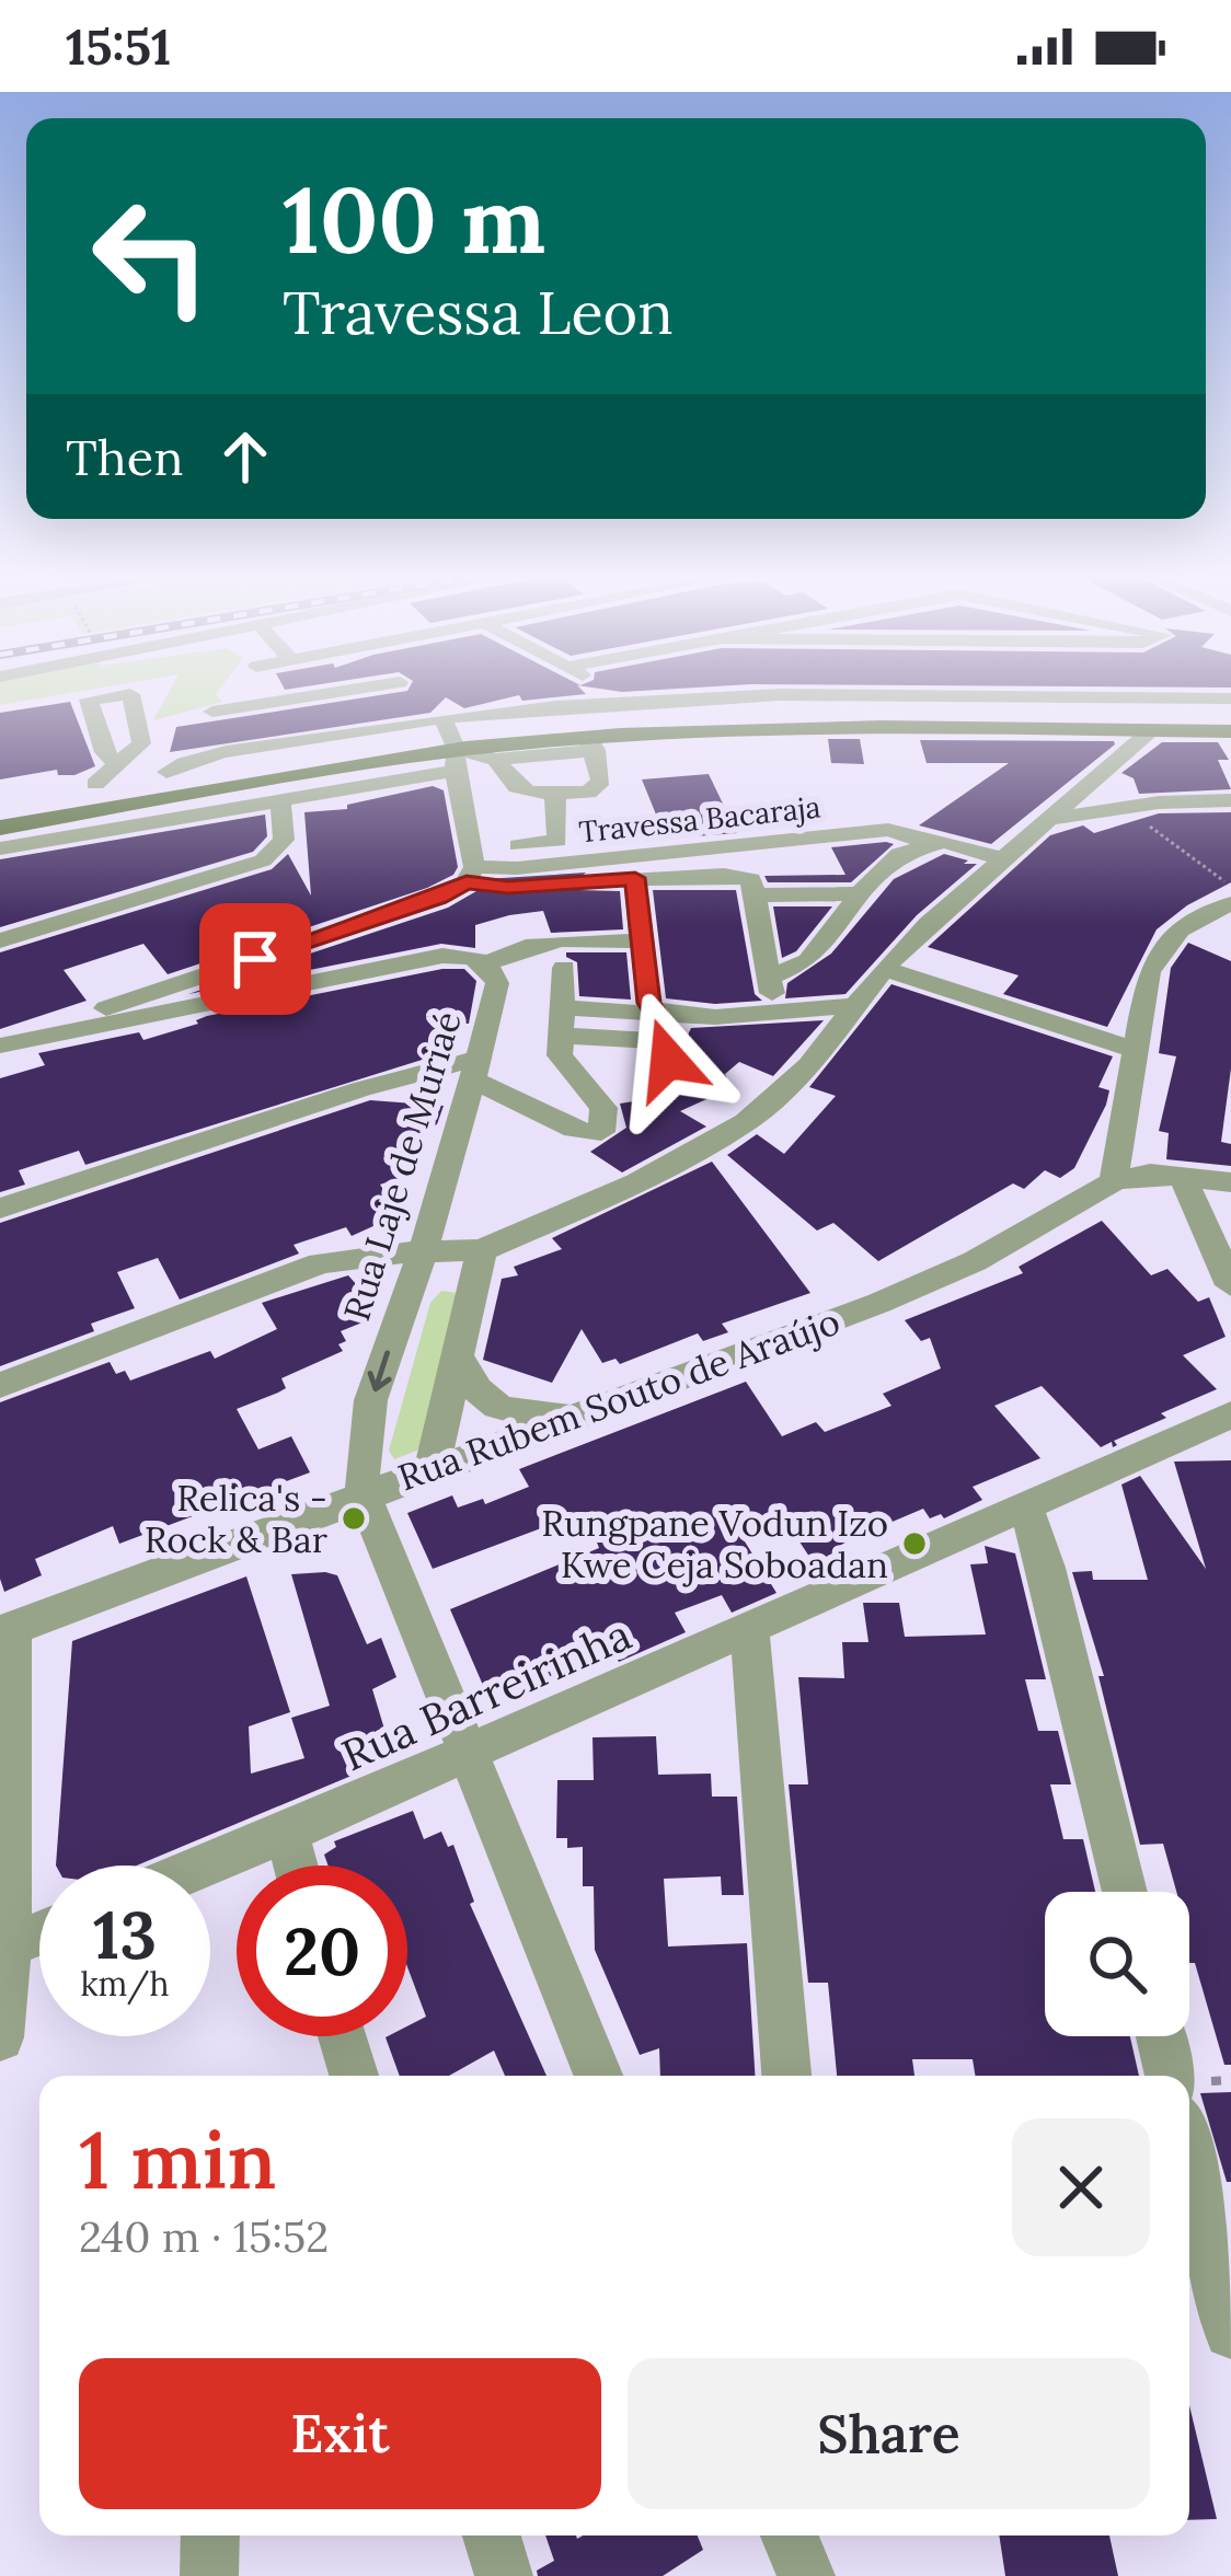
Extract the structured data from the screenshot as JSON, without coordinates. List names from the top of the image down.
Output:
{
  "streets": {
    "street": [
      "Travessa Bacaraja",
      "Rua Laje de Muriaé",
      "Rua Rubem Souto de Araújo",
      "Rua Barreirinha"
    ]
  },
  "crossings": [
    ["Rua Laje de Muriaé", "Rua Rubem Souto de Araújo"]
  ],
  "places": ["Relica's - Rock & Bar", "Rungpane Vodun Izo Kwe Ceja Soboadan"],
  "page": {
    "status": "15:51",
    "turn": ["100 m", "Travessa Leon"],
    "then": "Then",
    "speed": "13 km/h",
    "limit": "20",
    "heading": ["1 min", "240 m · 15:52"],
    "buttons": ["Exit", "Share"]
  }
}
